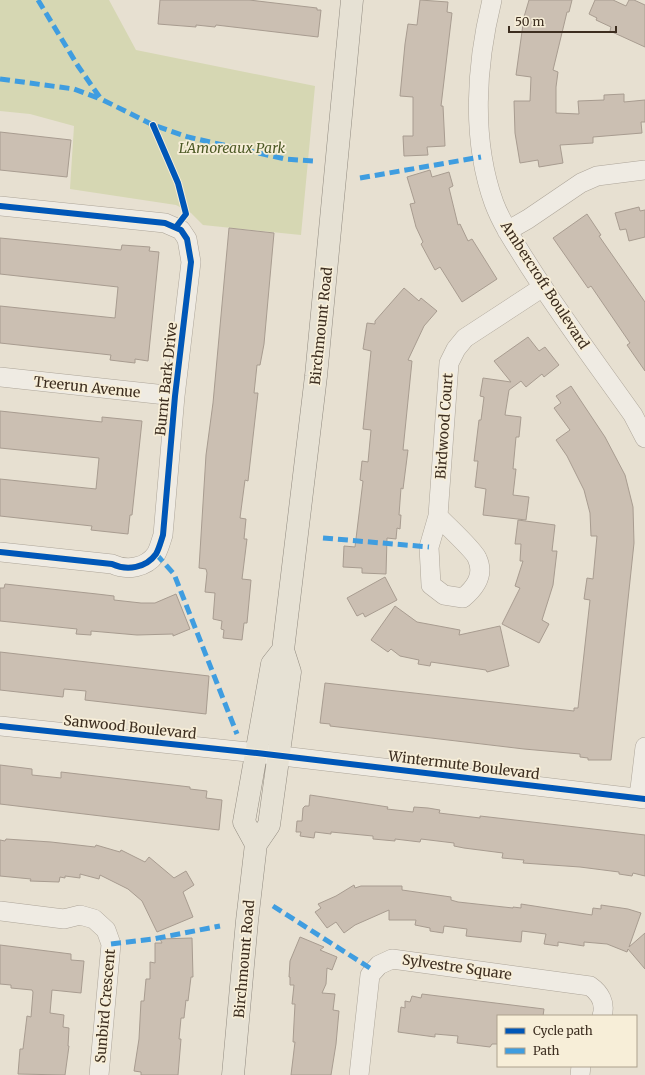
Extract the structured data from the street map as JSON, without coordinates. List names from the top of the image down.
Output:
{
  "streets": {
    "main road": ["Birchmount Road"],
    "street": [
      "Ambercroft Boulevard",
      "Burnt Bark Drive",
      "Treerun Avenue",
      "Birdwood Court",
      "Sanwood Boulevard",
      "Wintermute Boulevard",
      "Sylvestre Square",
      "Sunbird Crescent"
    ]
  },
  "crossings": [
    ["Ambercroft Boulevard", "Birdwood Court"],
    ["Birchmount Road", "Sanwood Boulevard"],
    ["Birchmount Road", "Wintermute Boulevard"],
    ["Burnt Bark Drive", "Treerun Avenue"],
    ["Sanwood Boulevard", "Wintermute Boulevard"]
  ],
  "parks": ["L'Amoreaux Park"],
  "legend": ["Cycle path", "Path"],
  "scale_bar": "50 m"
}
